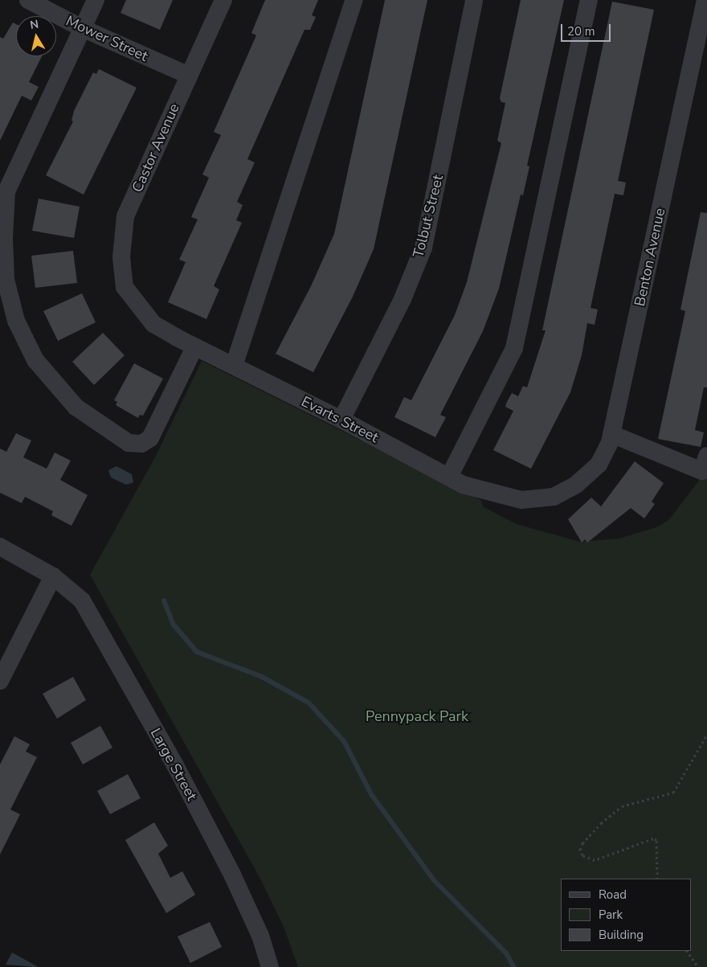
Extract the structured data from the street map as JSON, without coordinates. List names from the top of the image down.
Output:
{
  "streets": {
    "street": [
      "Mower Street",
      "Castor Avenue",
      "Tolbut Street",
      "Benton Avenue",
      "Evarts Street",
      "Large Street"
    ]
  },
  "crossings": [
    ["Mower Street", "Castor Avenue"],
    ["Castor Avenue", "Evarts Street"],
    ["Tolbut Street", "Evarts Street"],
    ["Benton Avenue", "Evarts Street"]
  ],
  "parks": ["Pennypack Park"],
  "legend": ["Road", "Park", "Building"],
  "scale_bar": "20 m",
  "north": "top"
}
